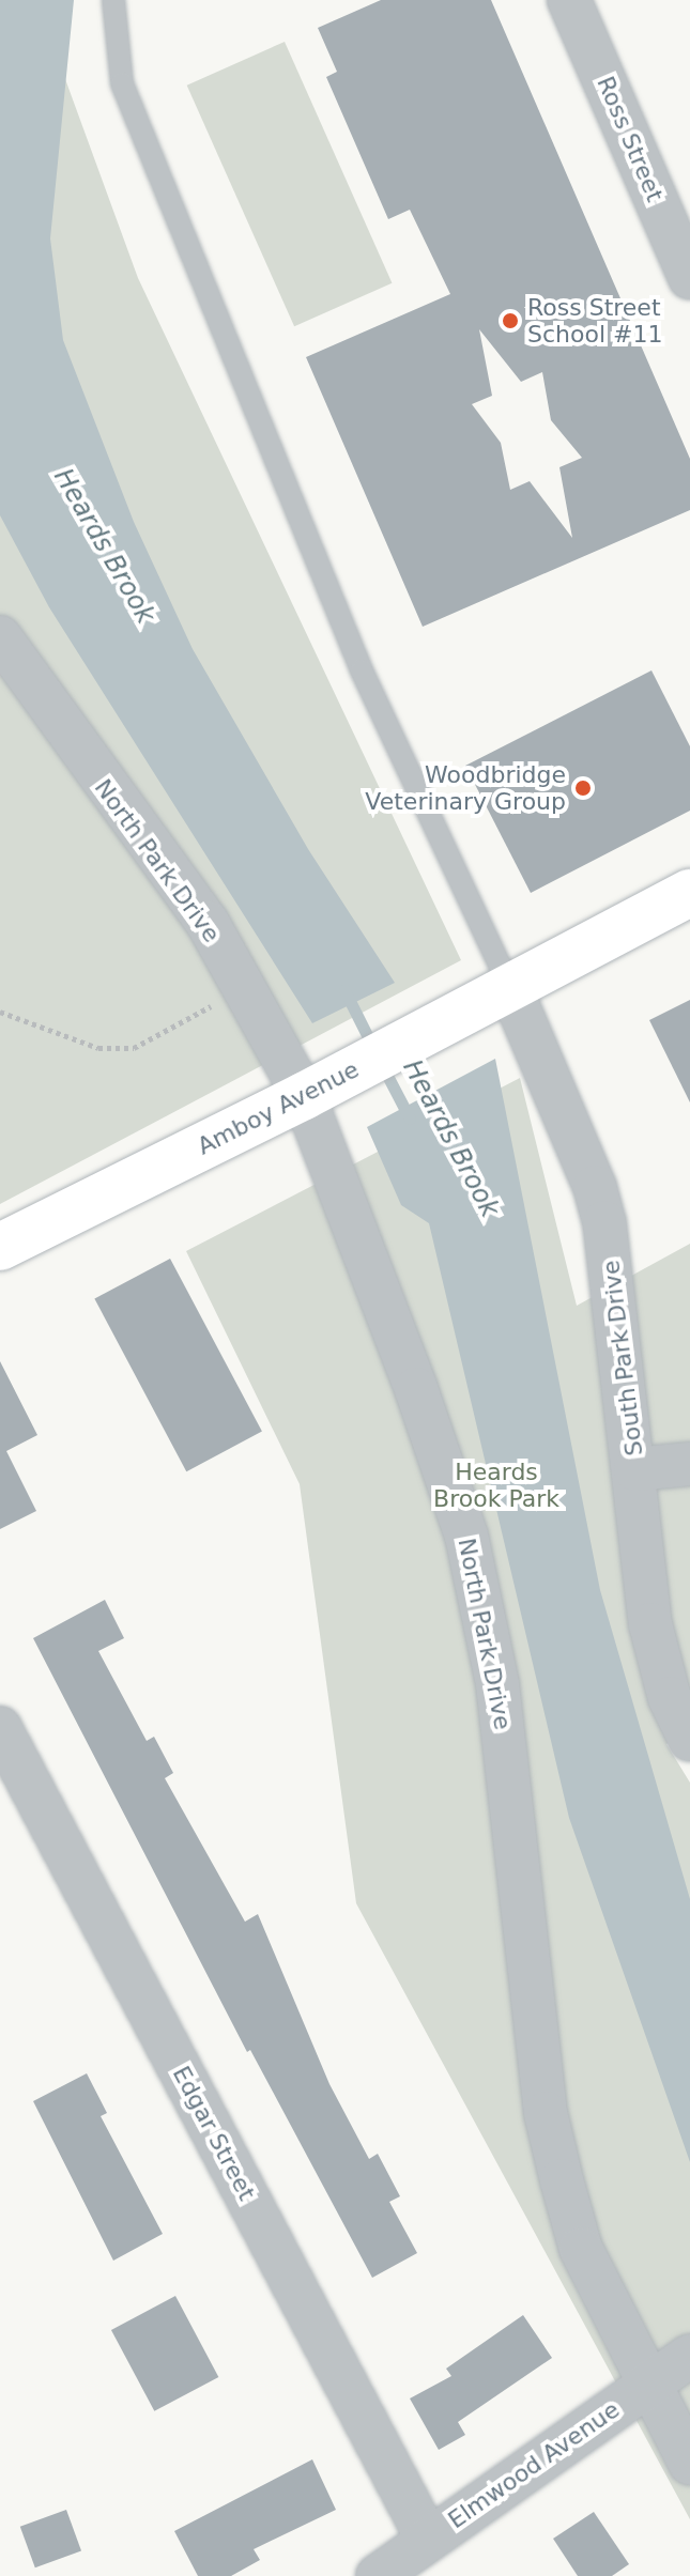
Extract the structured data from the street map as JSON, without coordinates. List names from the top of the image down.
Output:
{
  "streets": {
    "main road": ["Amboy Avenue"],
    "street": [
      "Ross Street",
      "North Park Drive",
      "South Park Drive",
      "Edgar Street",
      "Elmwood Avenue"
    ]
  },
  "crossings": [
    ["North Park Drive", "Amboy Avenue"],
    ["North Park Drive", "Elmwood Avenue"],
    ["Amboy Avenue", "South Park Drive"],
    ["Edgar Street", "Elmwood Avenue"]
  ],
  "water": ["Heards Brook"],
  "parks": ["Heards Brook Park"],
  "places": ["Ross Street School #11", "Woodbridge Veterinary Group"]
}
